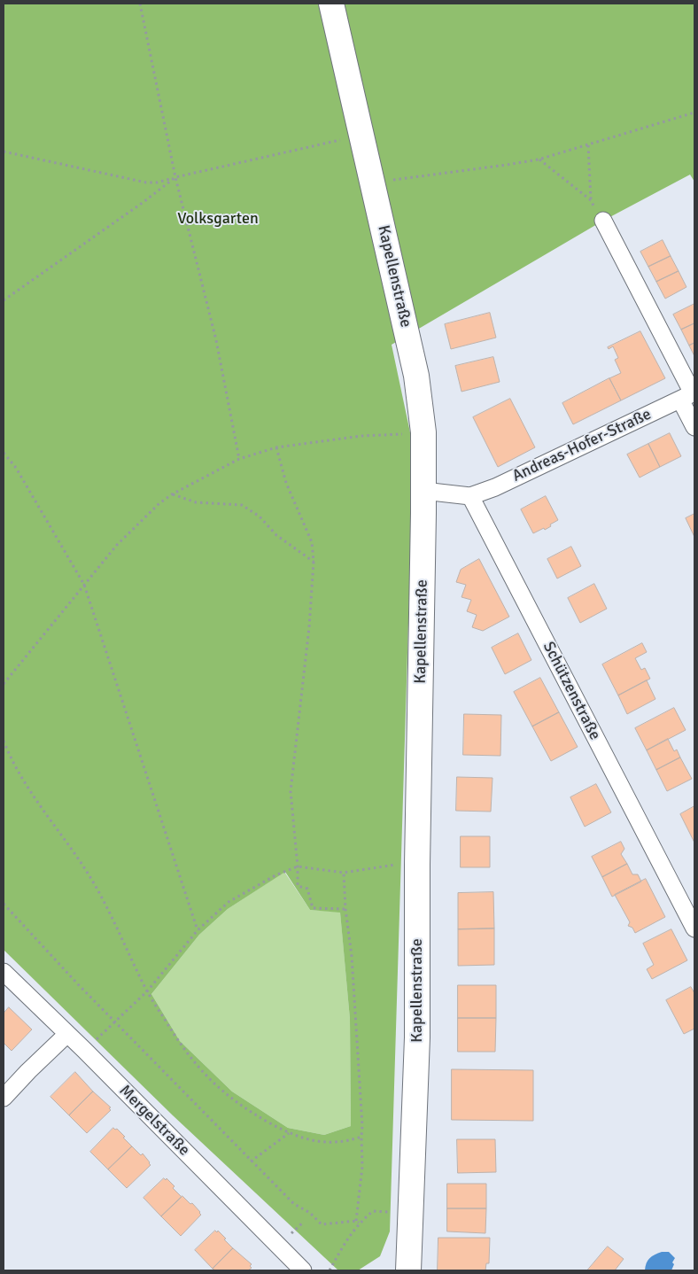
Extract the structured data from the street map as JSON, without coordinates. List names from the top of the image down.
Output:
{
  "streets": {
    "street": [
      "Kapellenstraße",
      "Andreas-Hofer-Straße",
      "Schützenstraße",
      "Mergelstraße"
    ]
  },
  "crossings": [
    ["Andreas-Hofer-Straße", "Schützenstraße"]
  ],
  "parks": ["Volksgarten"]
}
